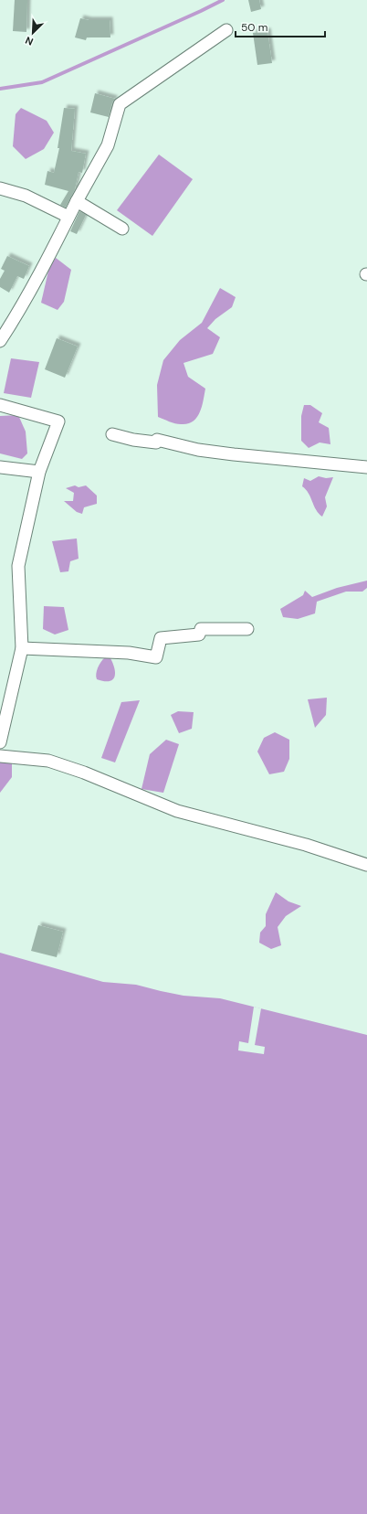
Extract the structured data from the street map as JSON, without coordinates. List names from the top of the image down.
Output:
{
  "scale_bar": "50 m",
  "north": "bottom left"
}
